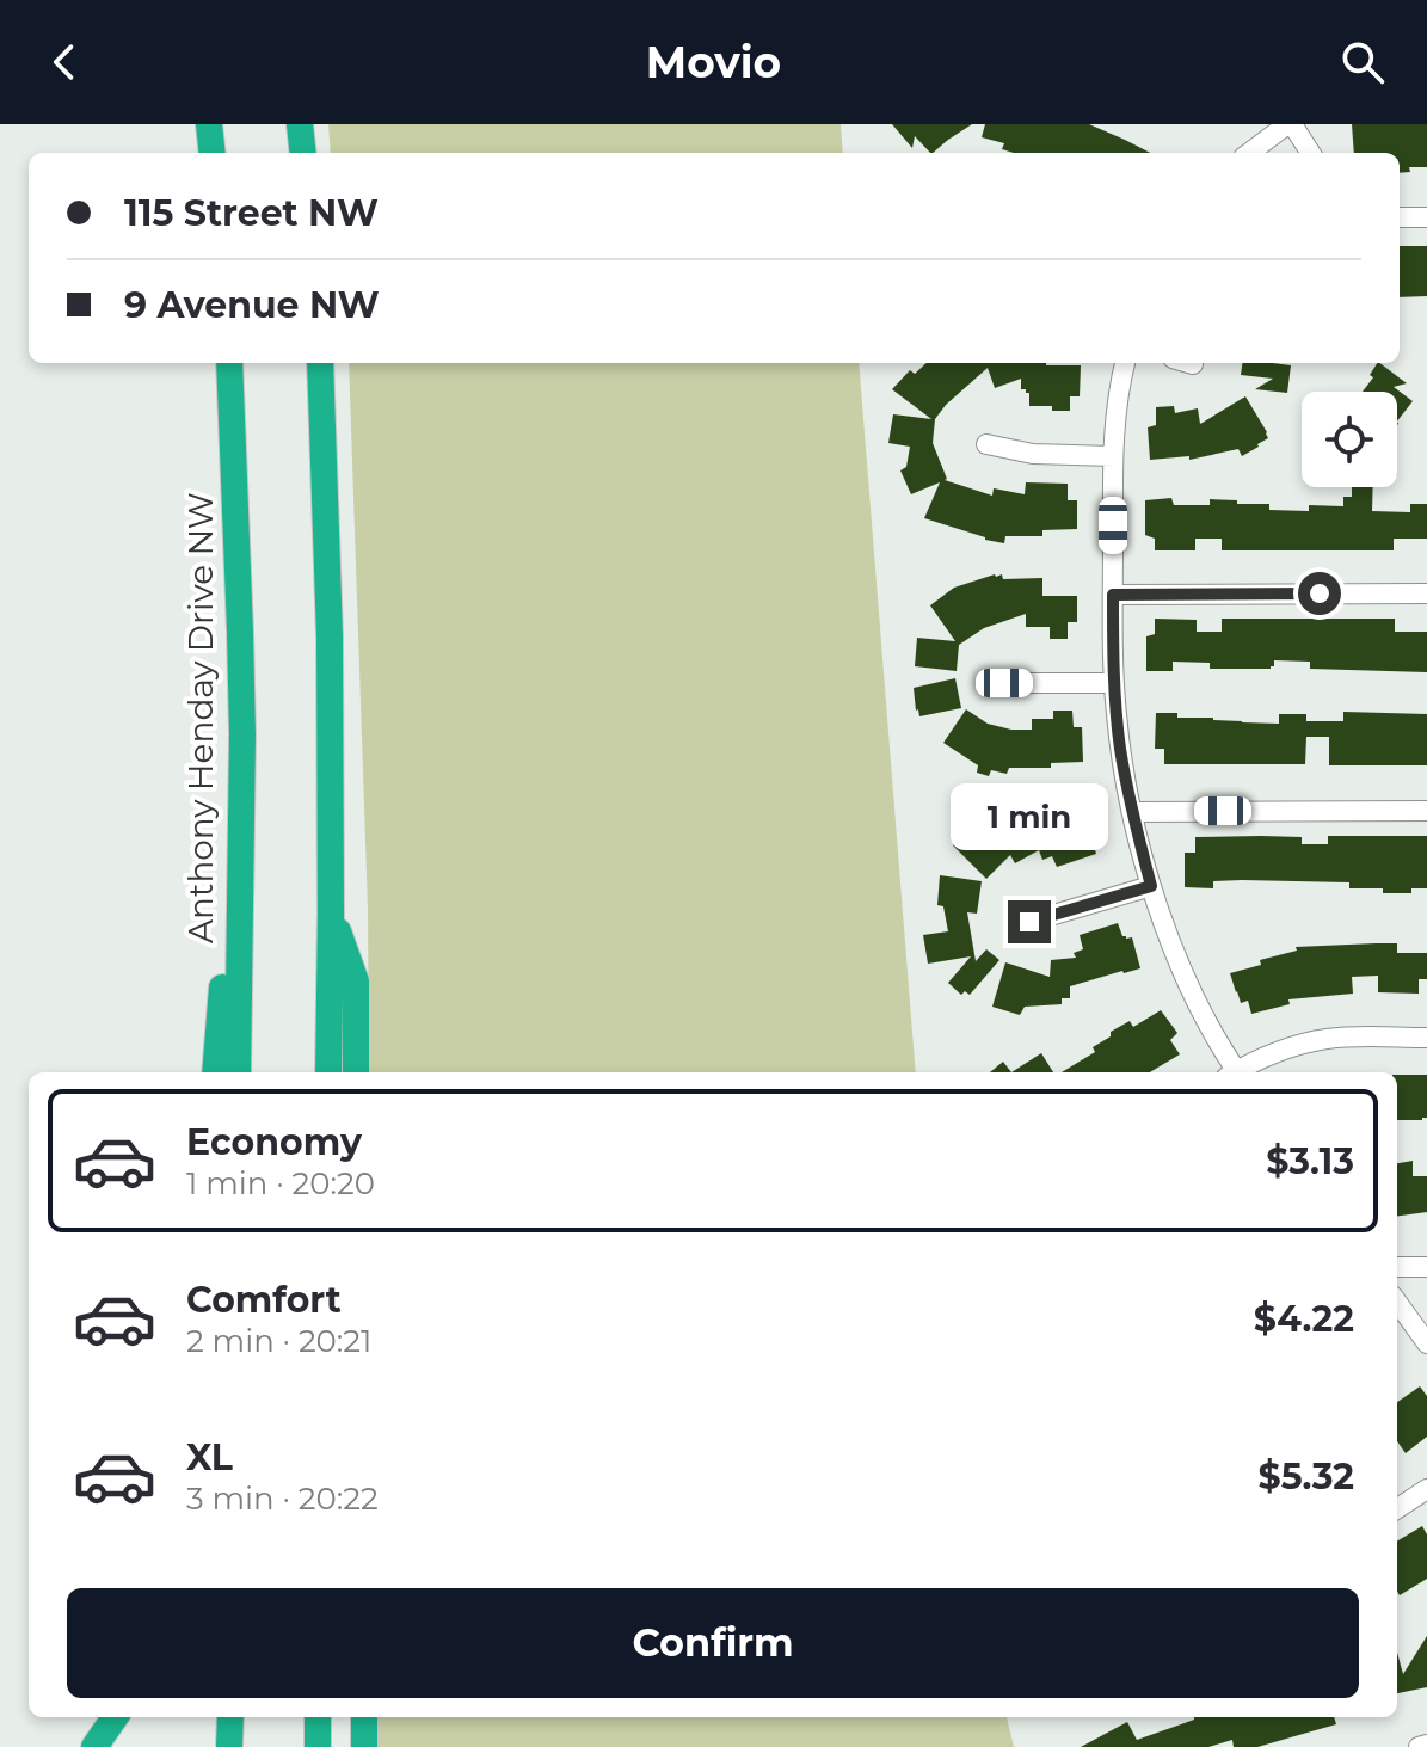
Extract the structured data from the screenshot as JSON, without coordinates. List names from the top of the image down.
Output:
{
  "streets": {
    "highway": ["Anthony Henday Drive NW"]
  },
  "page": {
    "header": "Movio",
    "banner": ["115 Street NW", "9 Avenue NW"],
    "bubble": "1 min",
    "list": [
      {
        "name": "Economy",
        "note": "1 min · 20:20",
        "value": "$3.13"
      },
      {
        "name": "Comfort",
        "note": "2 min · 20:21",
        "value": "$4.22"
      },
      {
        "name": "XL",
        "note": "3 min · 20:22",
        "value": "$5.32"
      }
    ],
    "buttons": "Confirm"
  }
}
